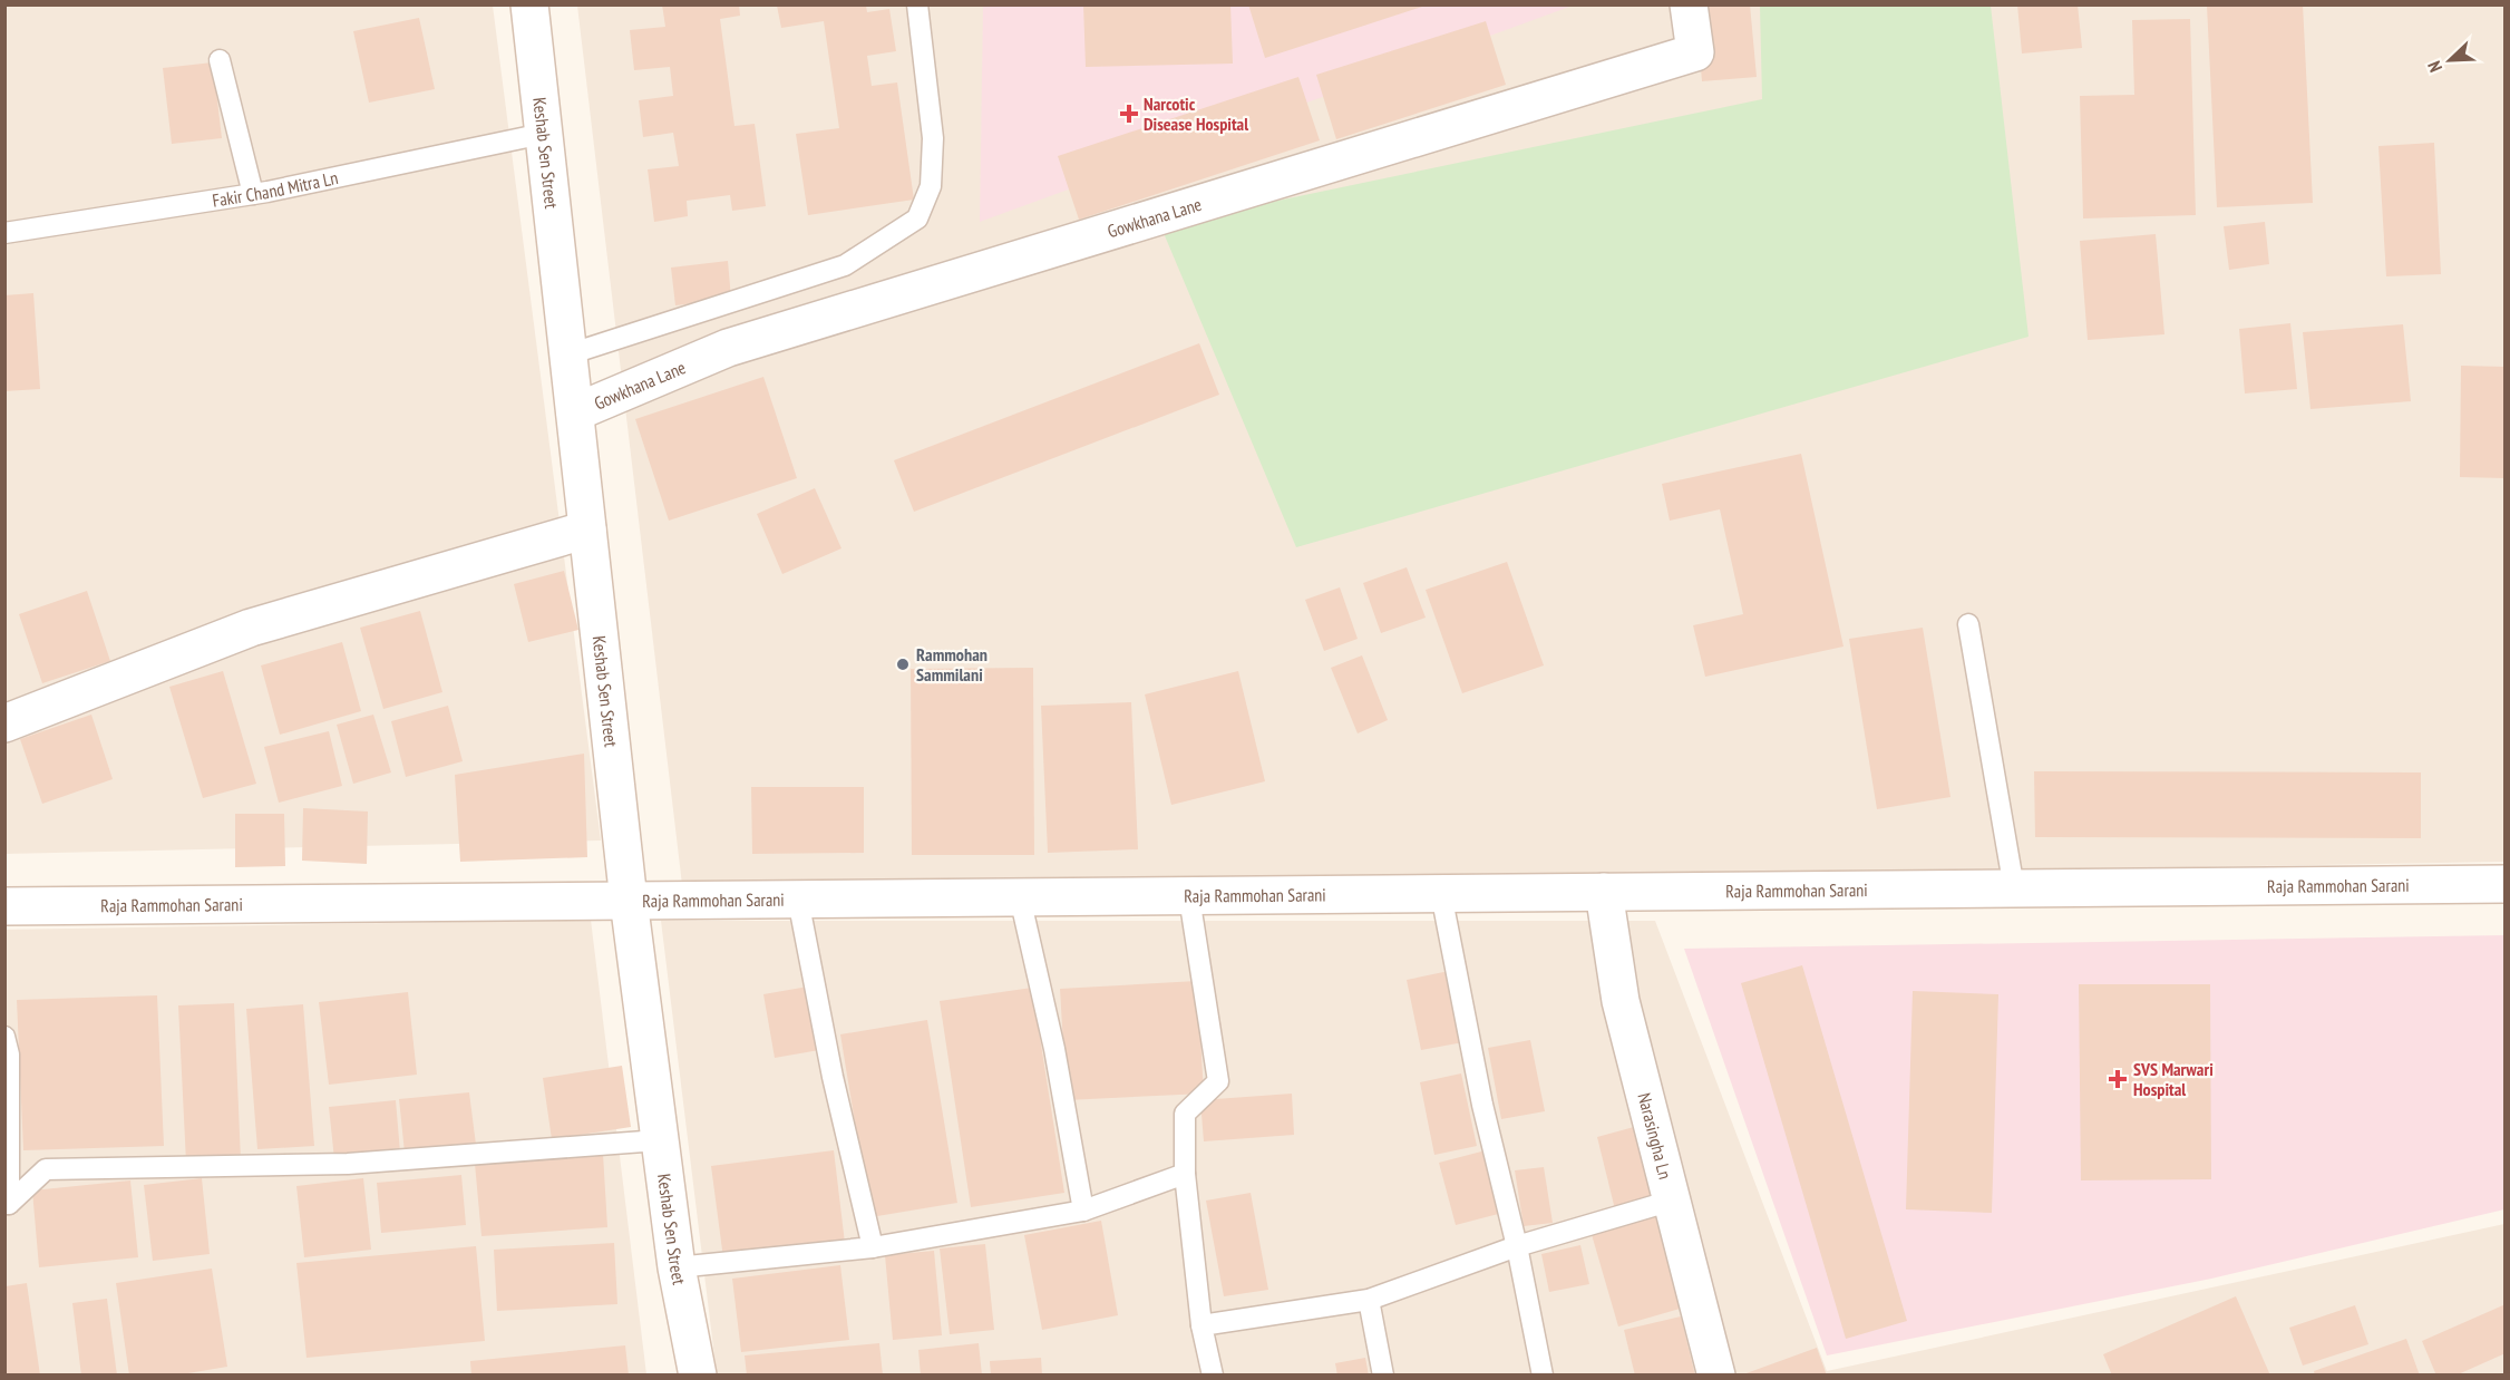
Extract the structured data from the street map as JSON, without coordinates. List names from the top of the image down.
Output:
{
  "streets": {
    "main road": [
      "Keshab Sen Street",
      "Gowkhana Lane",
      "Raja Rammohan Sarani",
      "Narasingha Ln"
    ],
    "lane": ["Fakir Chand Mitra Ln"]
  },
  "crossings": [
    ["Keshab Sen Street", "Fakir Chand Mitra Ln"],
    ["Keshab Sen Street", "Gowkhana Lane"],
    ["Keshab Sen Street", "Raja Rammohan Sarani"],
    ["Raja Rammohan Sarani", "Narasingha Ln"]
  ],
  "places": {
    "health": ["Narcotic Disease Hospital", "SVS Marwari Hospital"],
    "other": ["Rammohan Sammilani"]
  },
  "north": "bottom left"
}
